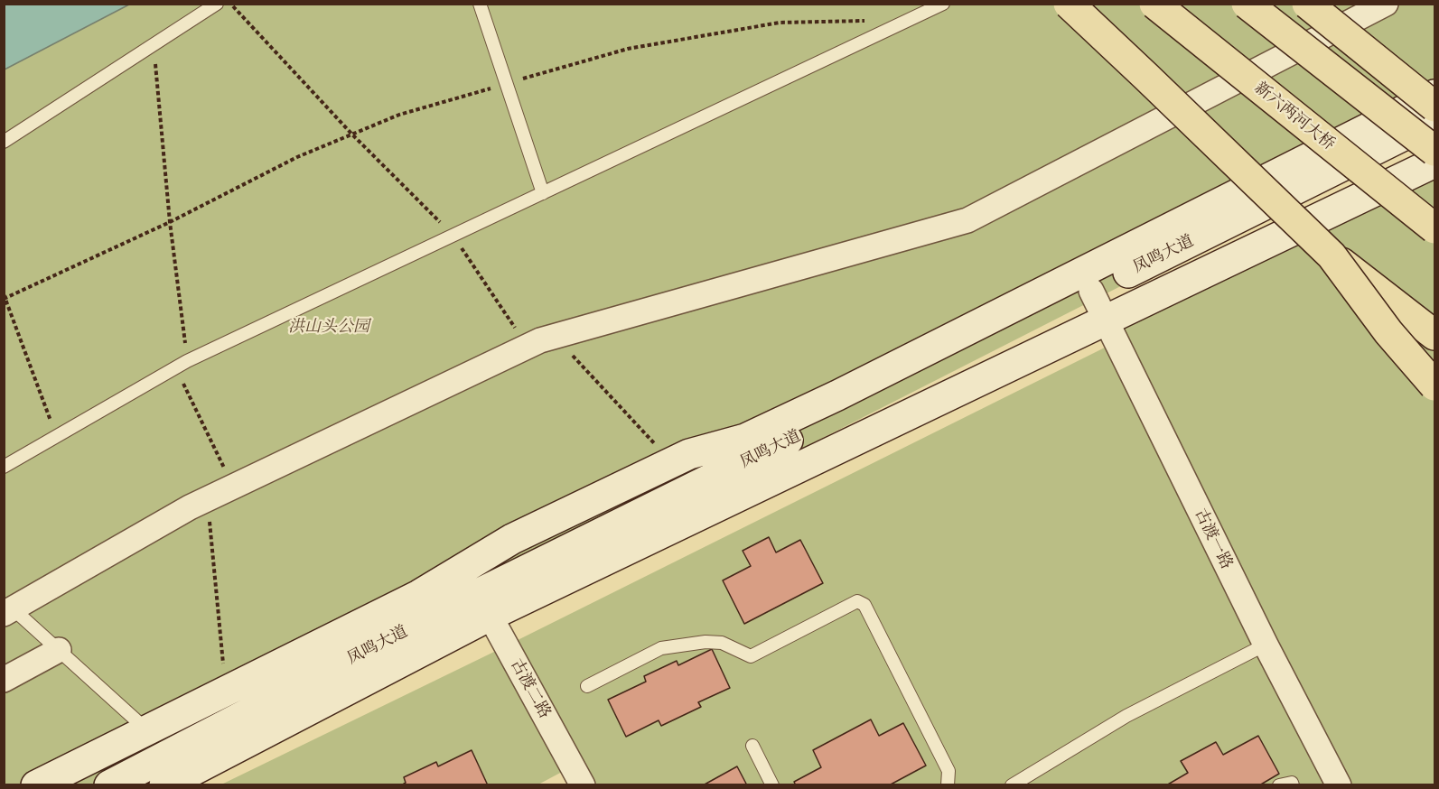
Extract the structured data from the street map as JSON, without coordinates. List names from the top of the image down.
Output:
{
  "streets": {
    "main road": ["新六两河大桥", "凤鸣大道"],
    "street": ["古渡一路", "古渡二路"]
  },
  "crossings": [
    ["凤鸣大道", "古渡一路"],
    ["凤鸣大道", "古渡二路"]
  ],
  "parks": ["洪山头公园"]
}
